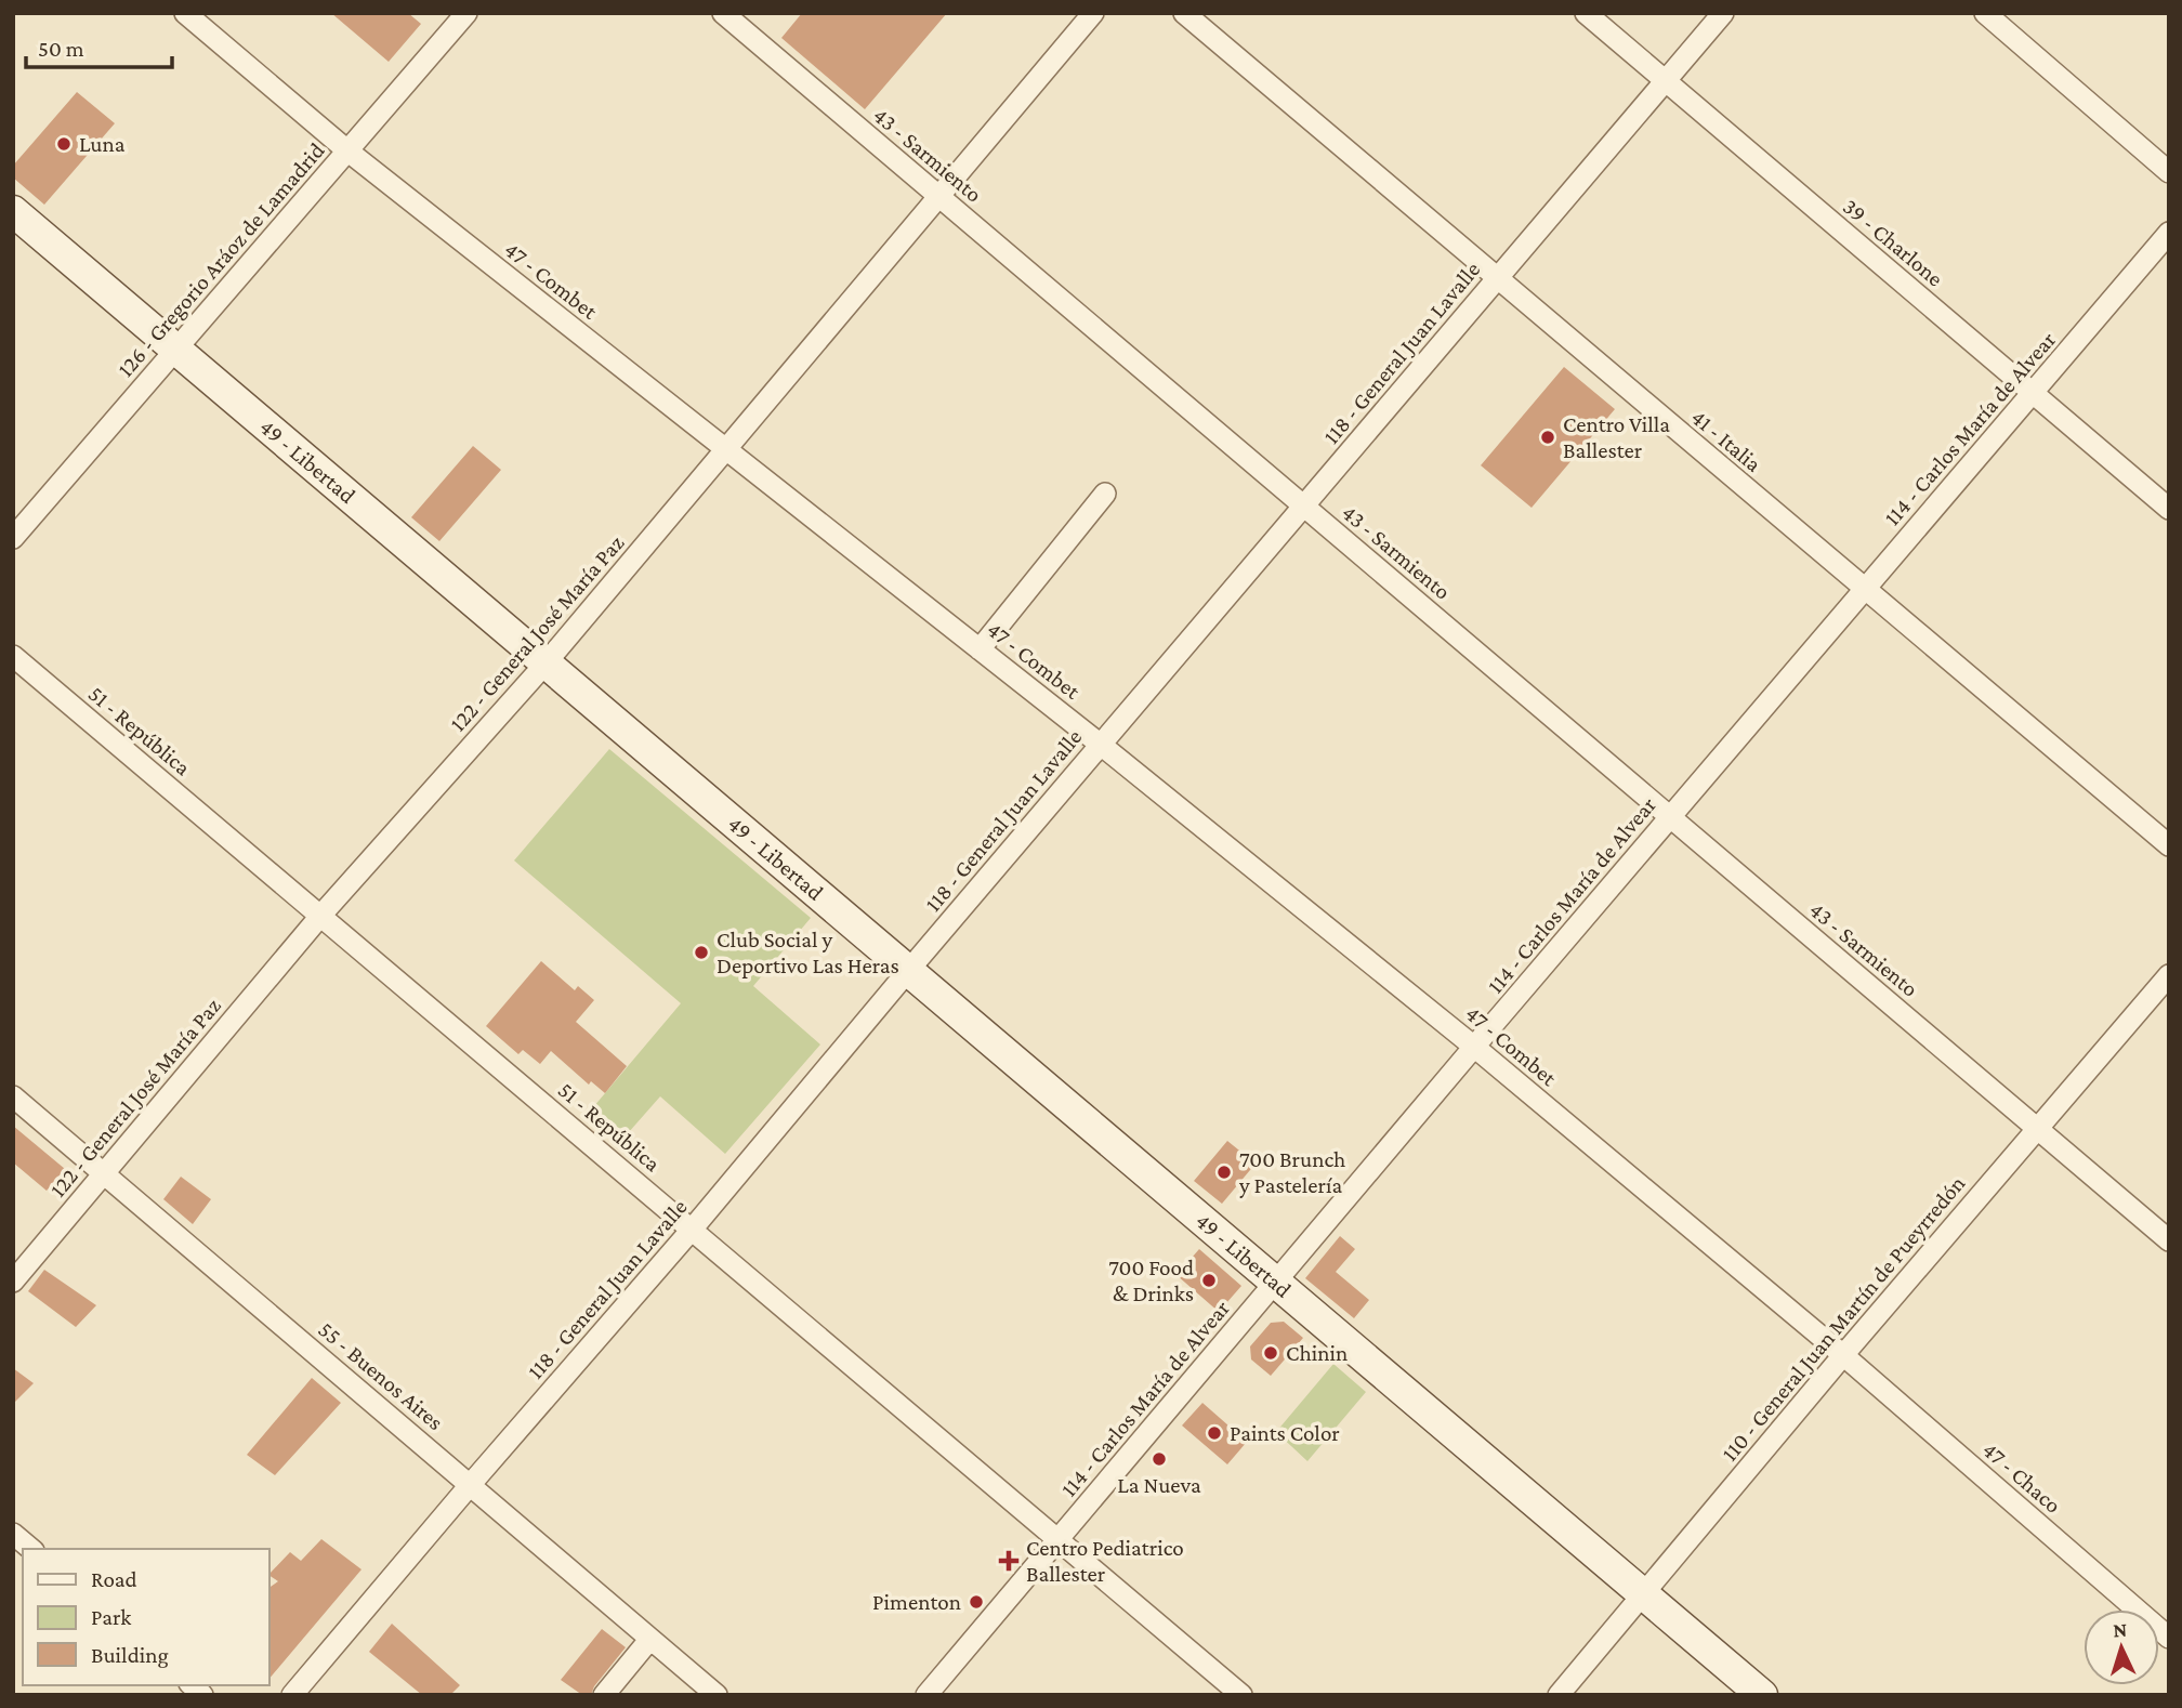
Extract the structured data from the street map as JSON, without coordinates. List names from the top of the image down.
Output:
{
  "streets": {
    "street": [
      "43 - Sarmiento",
      "39 - Charlone",
      "126 - Gregorio Aráoz de Lamadrid",
      "47 - Combet",
      "118 - General Juan Lavalle",
      "114 - Carlos María de Alvear",
      "41 - Italia",
      "49 - Libertad",
      "122 - General José María Paz",
      "51 - República",
      "110 - General Juan Martín de Pueyrredón",
      "55 - Buenos Aires",
      "47 - Chaco"
    ]
  },
  "crossings": [
    ["43 - Sarmiento", "118 - General Juan Lavalle"],
    ["43 - Sarmiento", "114 - Carlos María de Alvear"],
    ["43 - Sarmiento", "122 - General José María Paz"],
    ["43 - Sarmiento", "110 - General Juan Martín de Pueyrredón"],
    ["39 - Charlone", "118 - General Juan Lavalle"],
    ["39 - Charlone", "114 - Carlos María de Alvear"],
    ["126 - Gregorio Aráoz de Lamadrid", "47 - Combet"],
    ["126 - Gregorio Aráoz de Lamadrid", "49 - Libertad"],
    ["47 - Combet", "118 - General Juan Lavalle"],
    ["47 - Combet", "114 - Carlos María de Alvear"],
    ["47 - Combet", "122 - General José María Paz"],
    ["47 - Combet", "110 - General Juan Martín de Pueyrredón"],
    ["47 - Combet", "47 - Chaco"],
    ["118 - General Juan Lavalle", "41 - Italia"],
    ["118 - General Juan Lavalle", "49 - Libertad"],
    ["118 - General Juan Lavalle", "51 - República"],
    ["118 - General Juan Lavalle", "55 - Buenos Aires"],
    ["114 - Carlos María de Alvear", "41 - Italia"],
    ["114 - Carlos María de Alvear", "49 - Libertad"],
    ["114 - Carlos María de Alvear", "51 - República"],
    ["49 - Libertad", "122 - General José María Paz"],
    ["49 - Libertad", "110 - General Juan Martín de Pueyrredón"],
    ["122 - General José María Paz", "51 - República"],
    ["122 - General José María Paz", "55 - Buenos Aires"],
    ["110 - General Juan Martín de Pueyrredón", "47 - Chaco"]
  ],
  "places": {
    "other": [
      "Luna",
      "Centro Villa Ballester",
      "Club Social y Deportivo Las Heras",
      "700 Brunch y Pastelería",
      "700 Food & Drinks",
      "Chinin",
      "Paints Color",
      "La Nueva",
      "Pimenton"
    ],
    "health": ["Centro Pediatrico Ballester"]
  },
  "legend": ["Road", "Park", "Building"],
  "scale_bar": "50 m",
  "north": "top"
}
